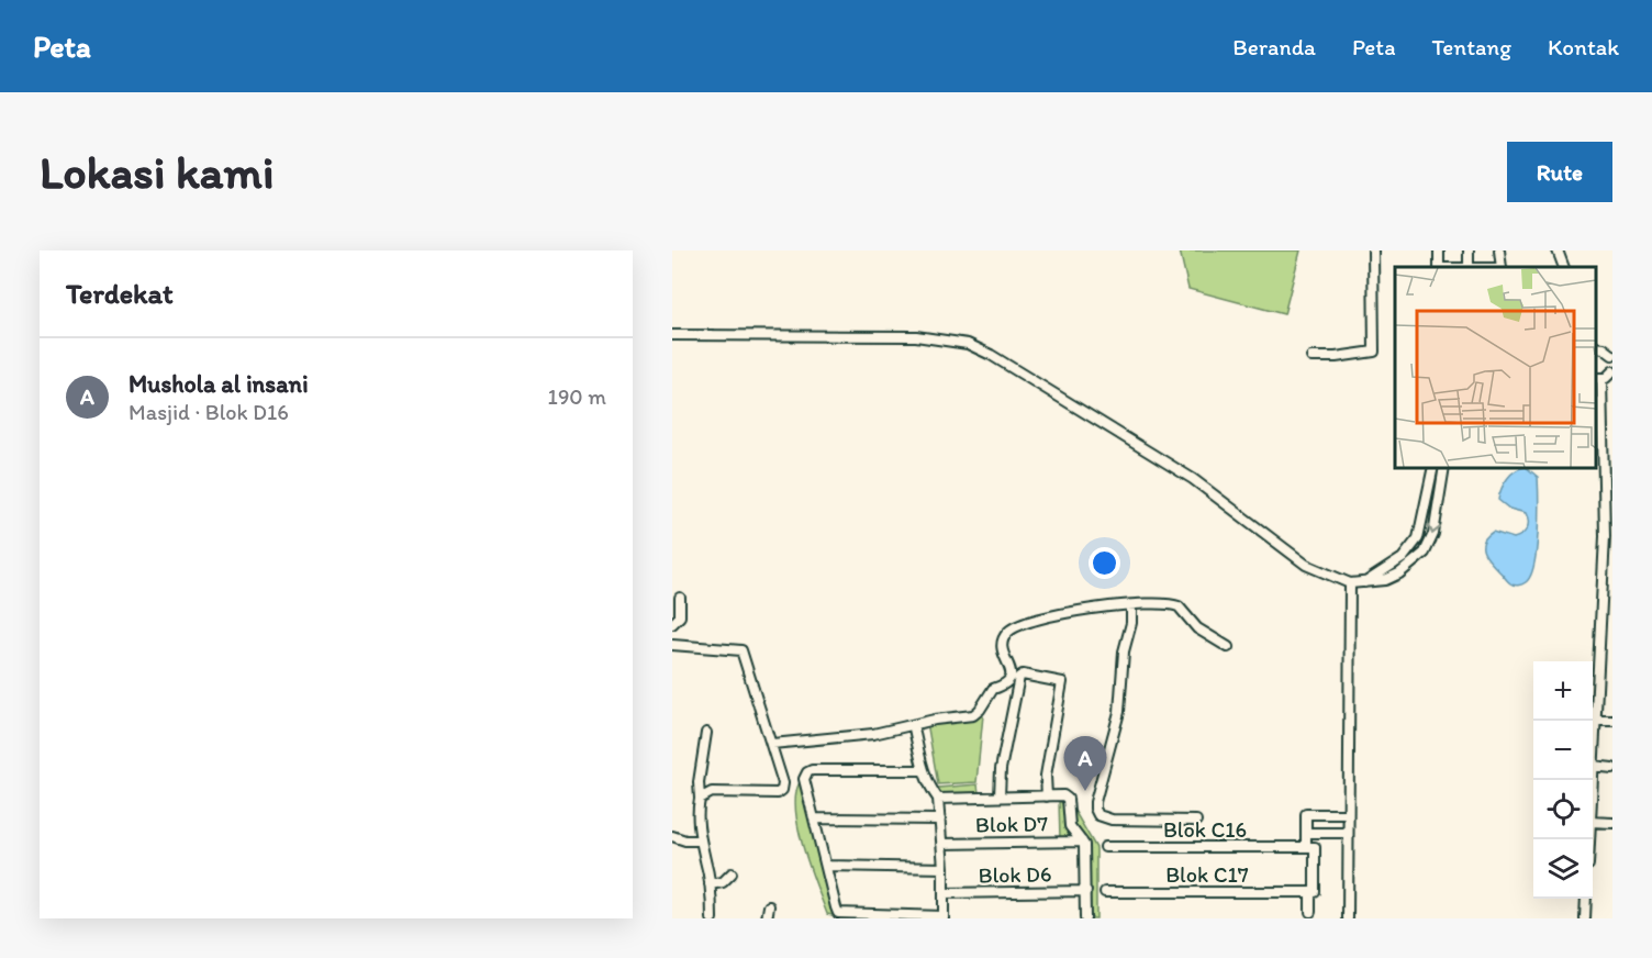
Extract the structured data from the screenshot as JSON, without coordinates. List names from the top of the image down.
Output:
{
  "streets": {
    "street": [
      "Blok D7",
      "Blok C16",
      "Blok D6",
      "Blok C17"
    ]
  },
  "page": {
    "header": "Peta",
    "nav": [
      "Beranda",
      "Peta",
      "Tentang",
      "Kontak"
    ],
    "buttons": "Rute",
    "title": "Lokasi kami",
    "heading": "Terdekat",
    "list": [
      {
        "mark": "A",
        "name": "Mushola al insani",
        "note": "Masjid · Blok D16",
        "value": "190 m"
      }
    ],
    "map_buttons": ["+", "−"],
    "pins": "A"
  }
}
